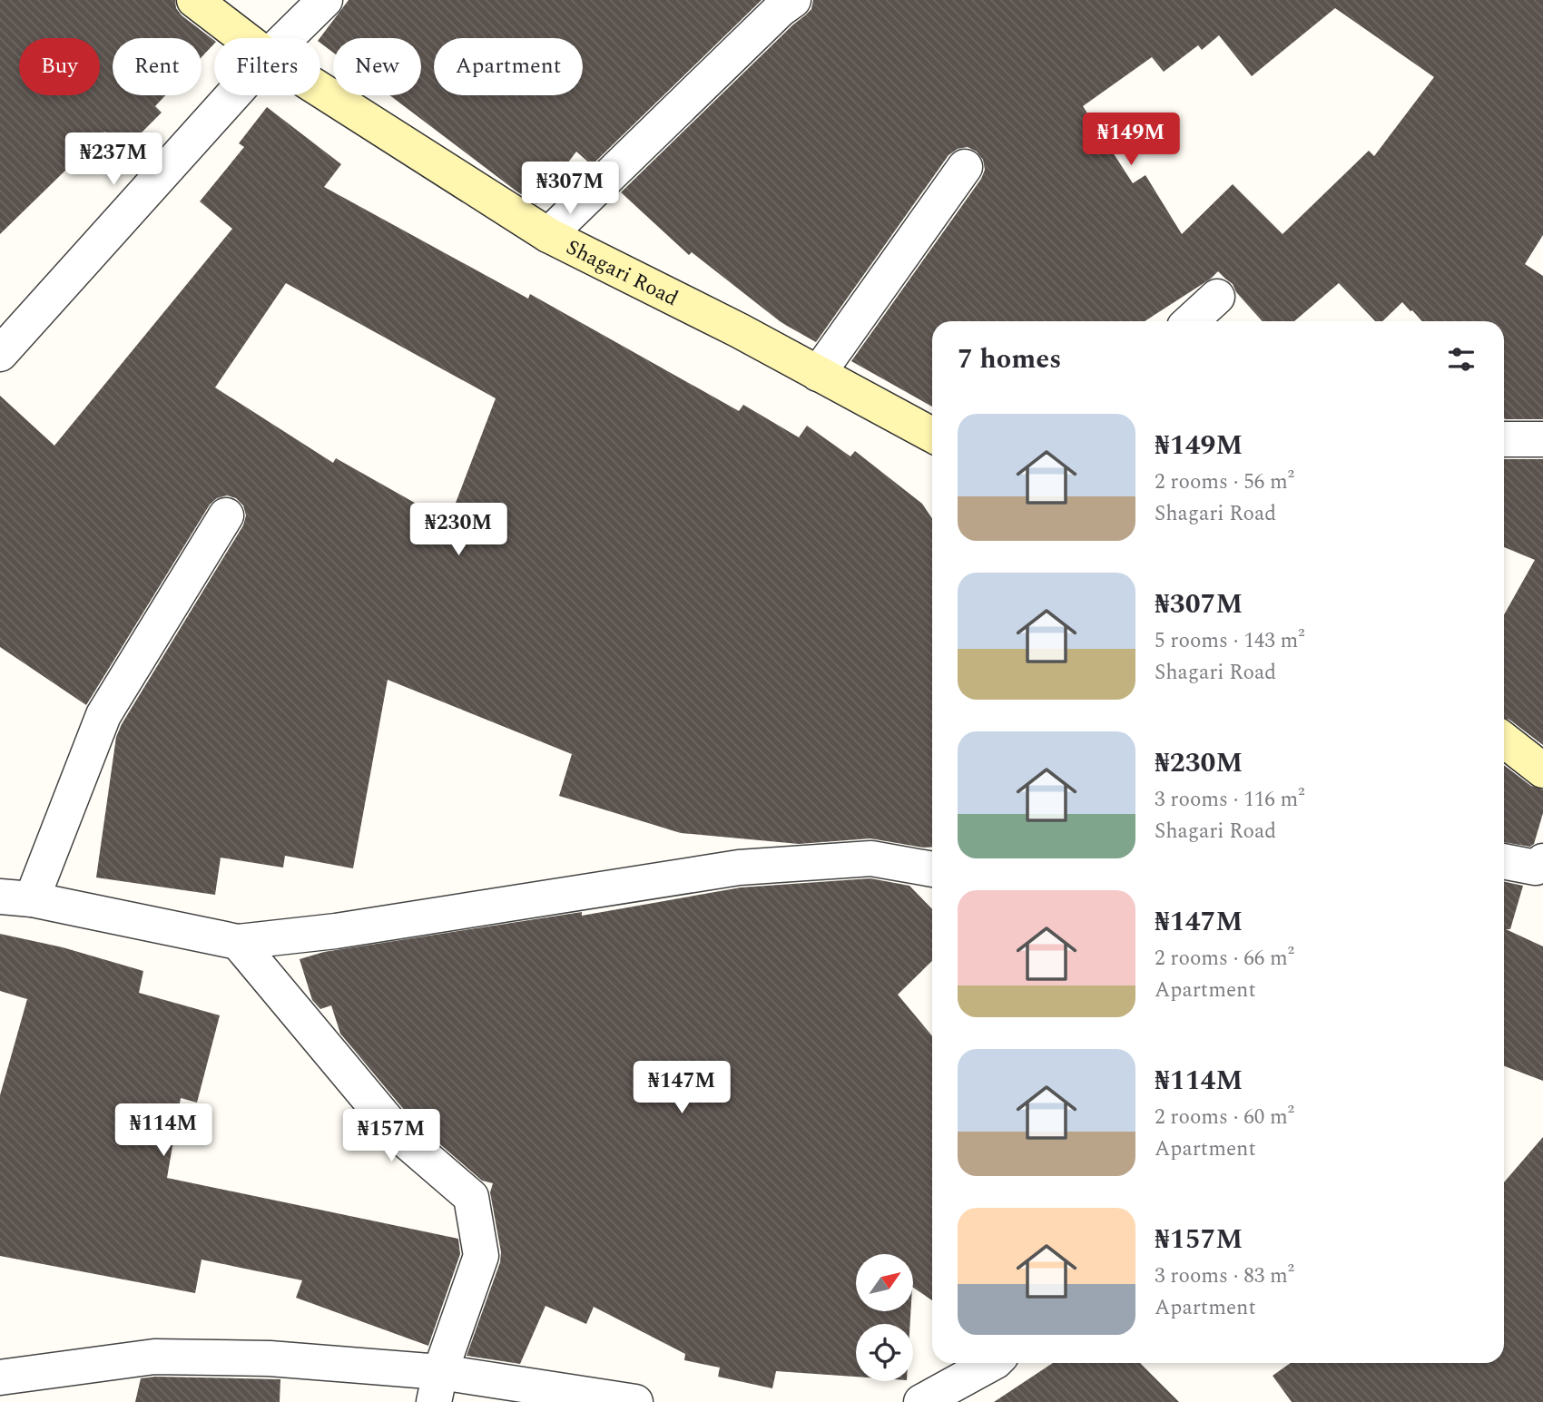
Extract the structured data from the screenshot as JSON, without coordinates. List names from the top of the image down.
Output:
{
  "streets": {
    "street": ["Shagari Road"]
  },
  "north": "top right",
  "page": {
    "chip": [
      "Buy",
      "Rent",
      "Filters",
      "New",
      "Apartment"
    ],
    "price": [
      "₦149M",
      "₦237M",
      "₦307M",
      "₦230M",
      "₦147M",
      "₦114M",
      "₦157M"
    ],
    "heading": "7 homes",
    "list": [
      {
        "name": "₦149M",
        "note": "2 rooms · 56 m² · Shagari Road"
      },
      {
        "name": "₦307M",
        "note": "5 rooms · 143 m² · Shagari Road"
      },
      {
        "name": "₦230M",
        "note": "3 rooms · 116 m² · Shagari Road"
      },
      {
        "name": "₦147M",
        "note": "2 rooms · 66 m² · Apartment"
      },
      {
        "name": "₦114M",
        "note": "2 rooms · 60 m² · Apartment"
      },
      {
        "name": "₦157M",
        "note": "3 rooms · 83 m² · Apartment"
      }
    ]
  }
}
